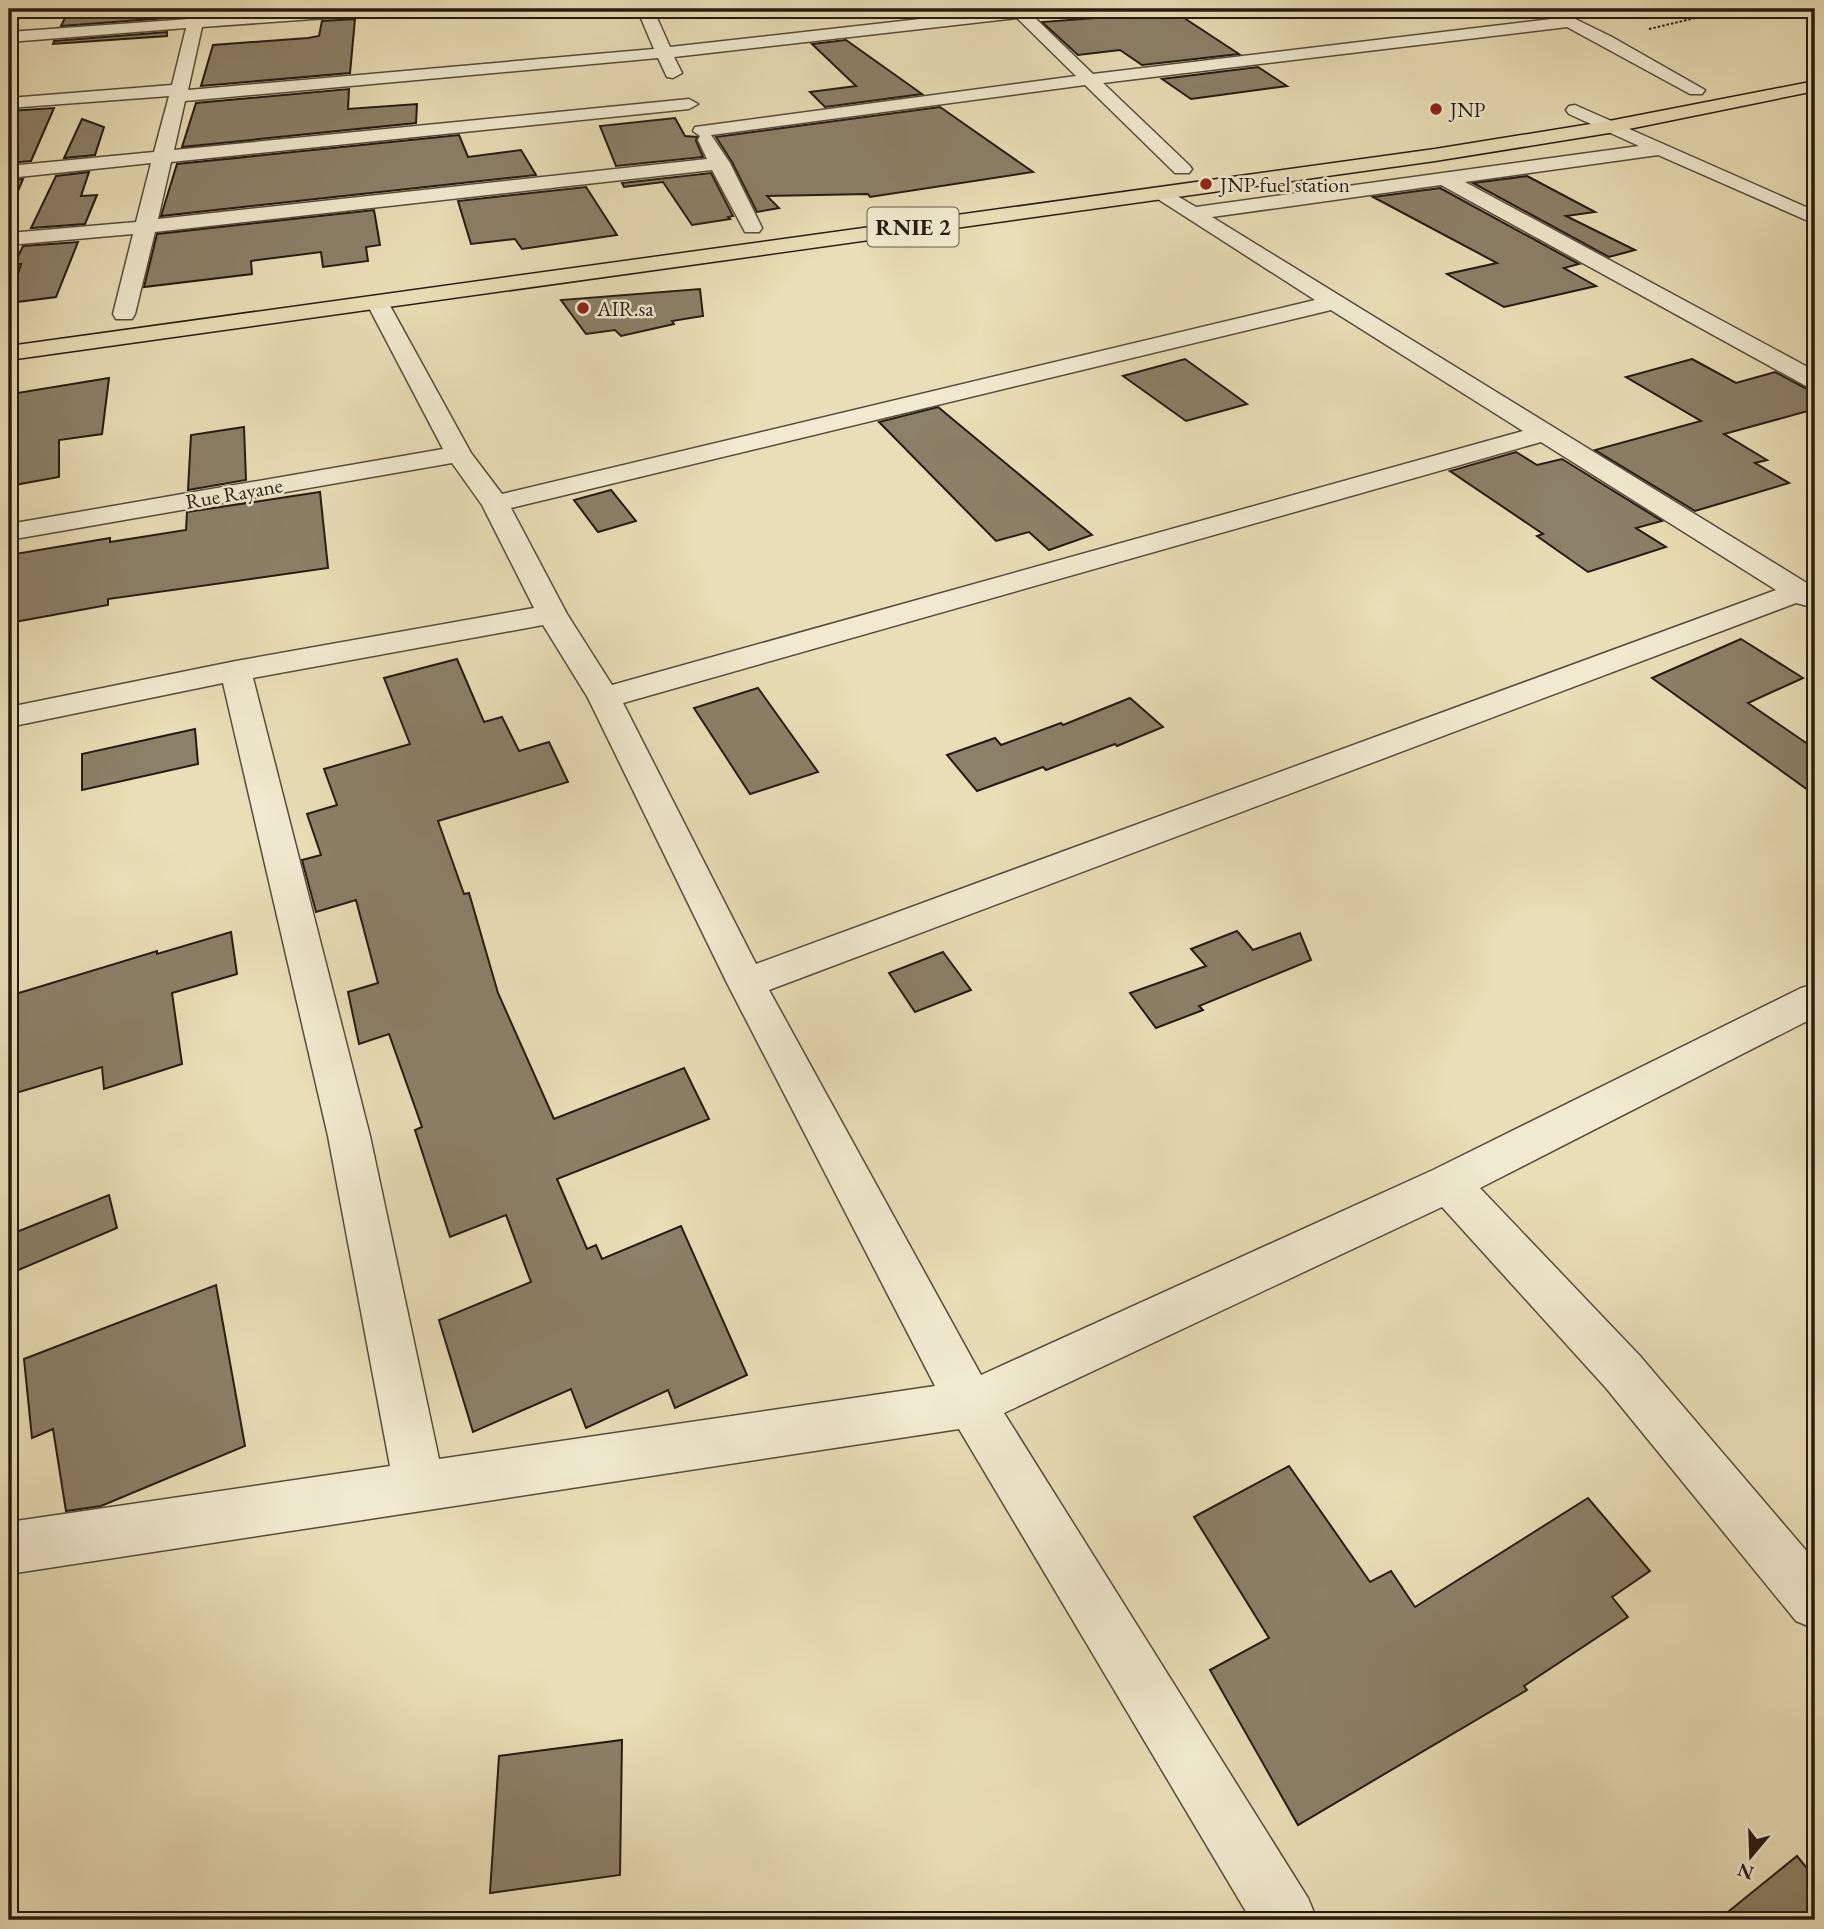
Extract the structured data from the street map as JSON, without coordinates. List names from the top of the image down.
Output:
{
  "streets": {
    "main road": ["RNIE 2"],
    "street": ["Rue Rayane"]
  },
  "places": ["JNP", "JNP fuel station", "AIR.sa"],
  "north": "bottom"
}
